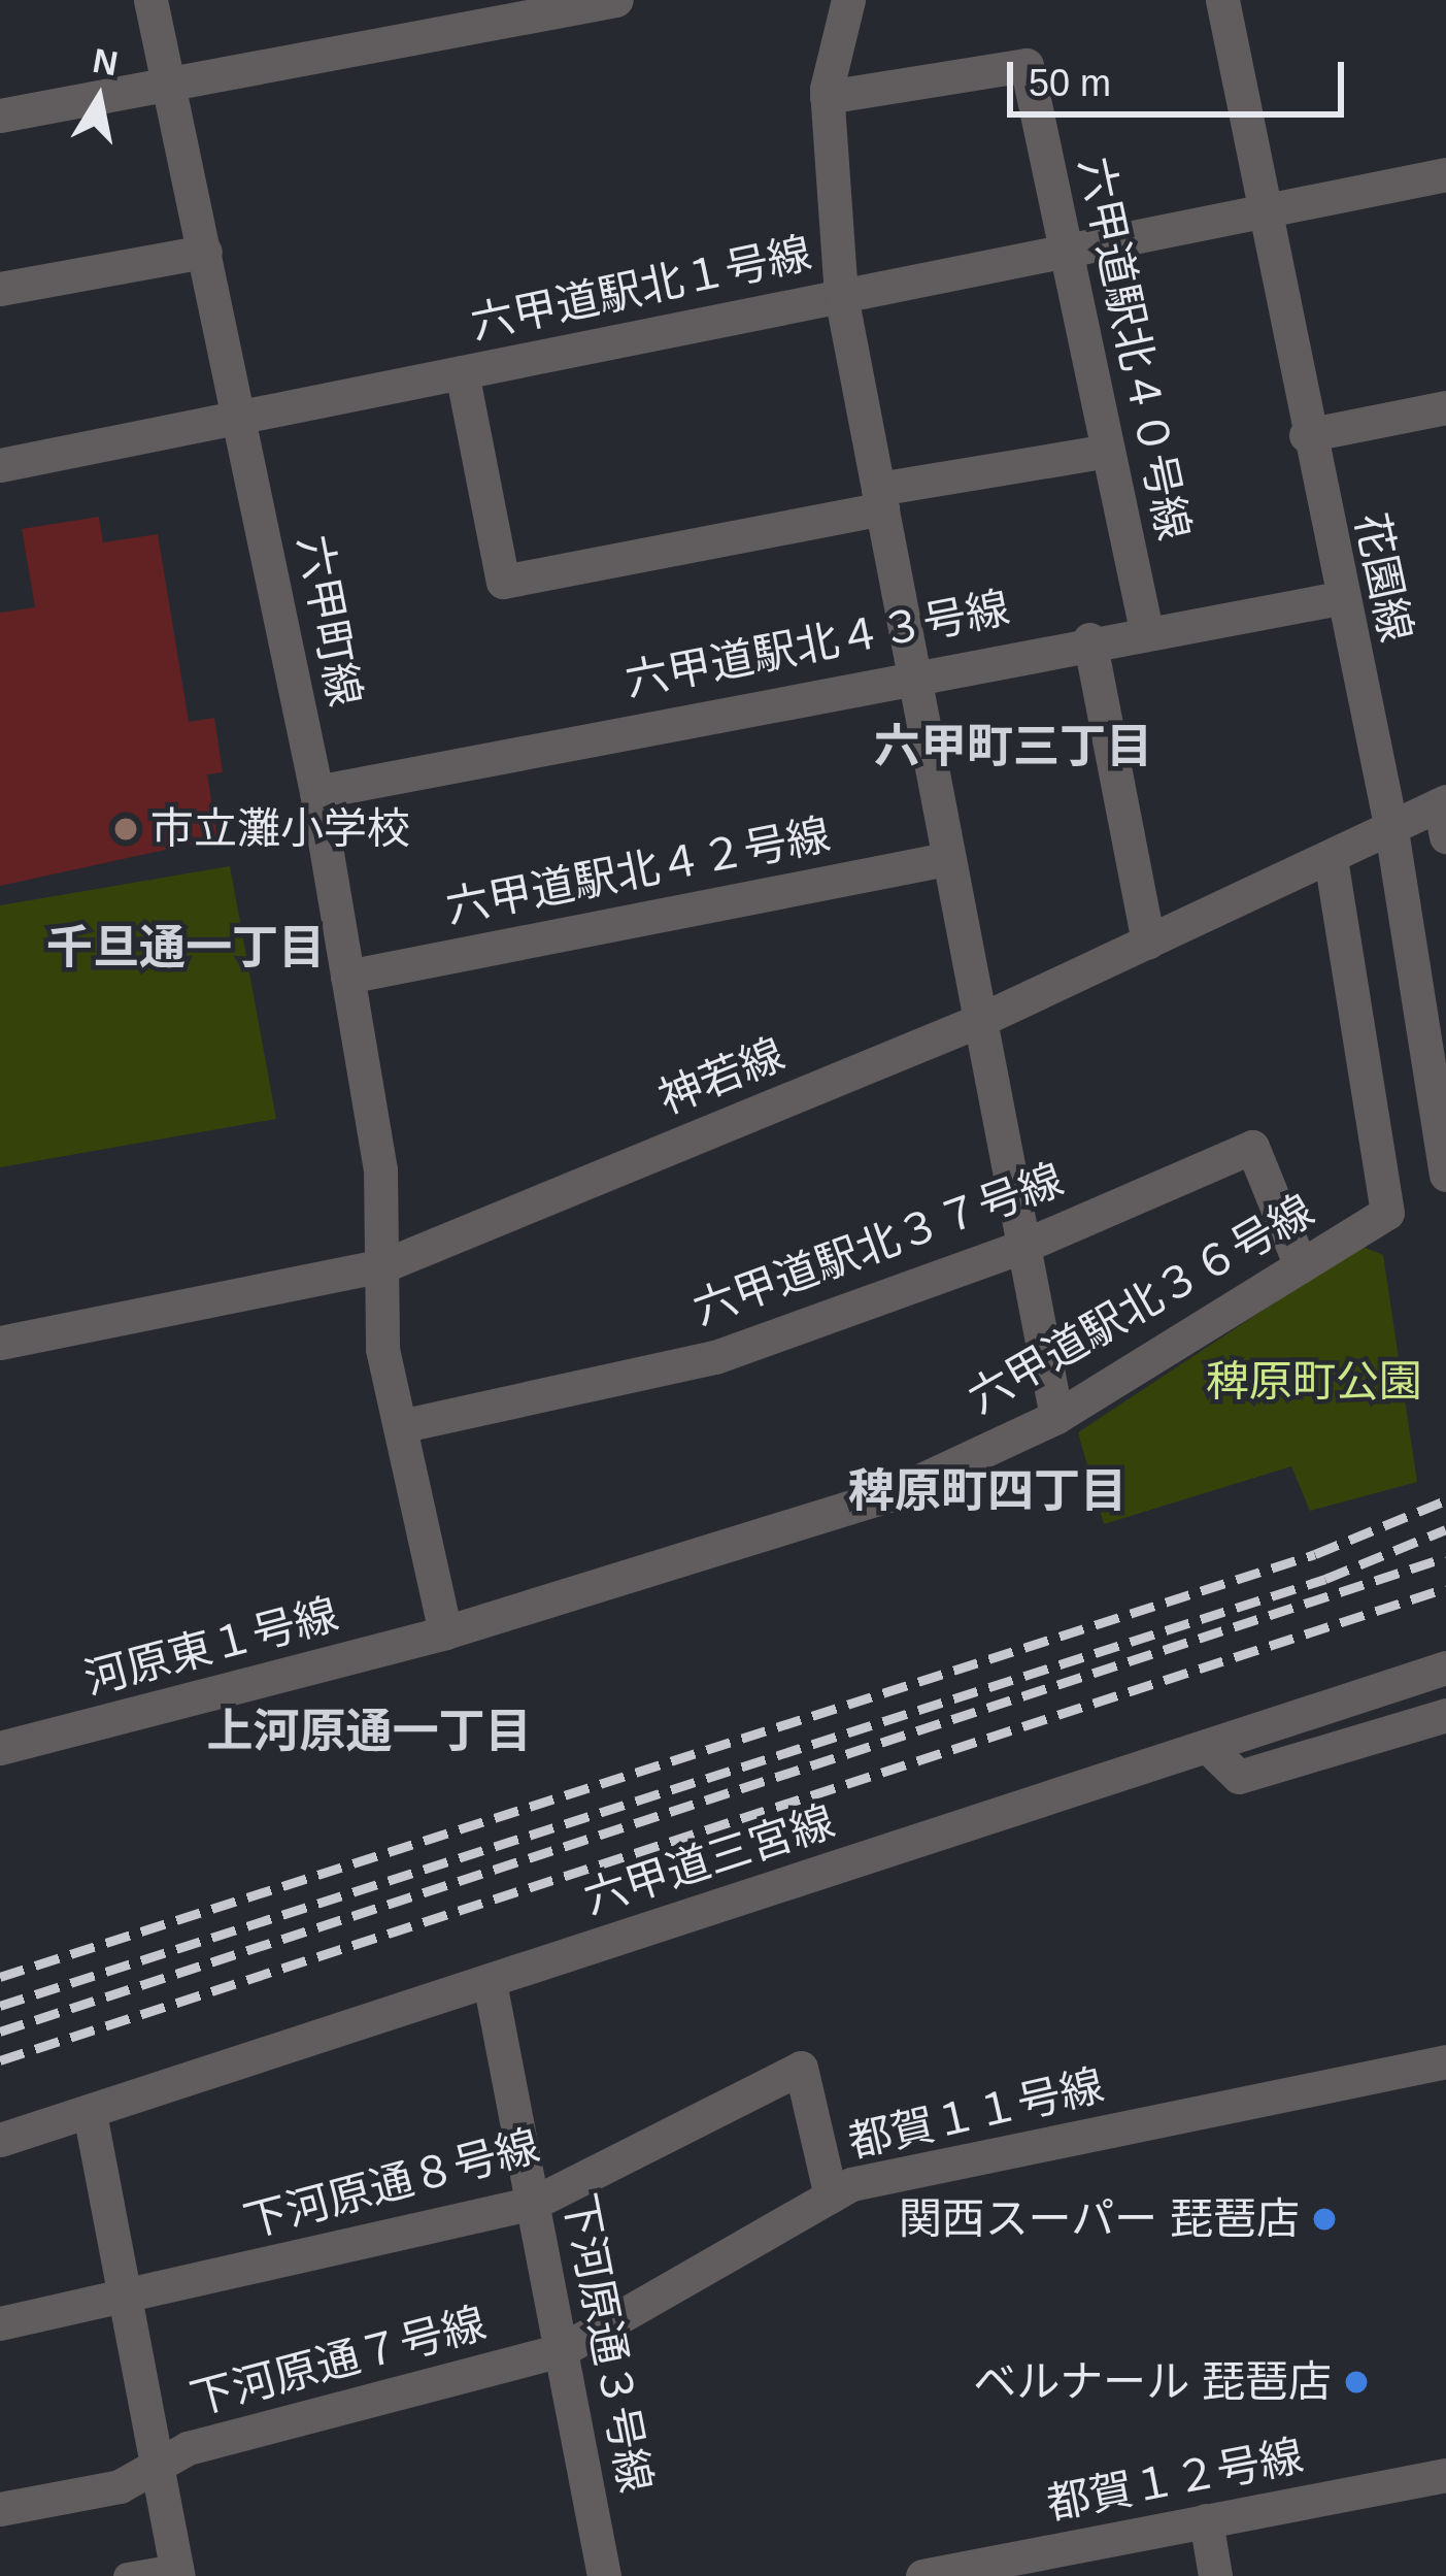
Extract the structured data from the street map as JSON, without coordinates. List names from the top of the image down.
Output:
{
  "streets": {
    "street": [
      "六甲道駅北１号線",
      "六甲道駅北４０号線",
      "花園線",
      "六甲町線",
      "六甲道駅北４３号線",
      "六甲道駅北４２号線",
      "神若線",
      "六甲道駅北３７号線",
      "六甲道駅北３６号線",
      "河原東１号線",
      "六甲道三宮線",
      "都賀１１号線",
      "下河原通８号線",
      "下河原通３号線",
      "下河原通７号線",
      "都賀１２号線"
    ]
  },
  "crossings": [
    ["六甲道駅北１号線", "六甲道駅北４０号線"],
    ["六甲道駅北１号線", "六甲町線"],
    ["六甲道駅北４０号線", "六甲道駅北４３号線"],
    ["花園線", "六甲道駅北４３号線"],
    ["花園線", "神若線"],
    ["六甲町線", "六甲道駅北４３号線"],
    ["六甲町線", "六甲道駅北４２号線"],
    ["六甲町線", "神若線"],
    ["六甲町線", "六甲道駅北３７号線"],
    ["六甲町線", "六甲道駅北３６号線"],
    ["六甲町線", "河原東１号線"],
    ["神若線", "六甲道駅北３６号線"],
    ["六甲道駅北３７号線", "六甲道駅北３６号線"],
    ["六甲道駅北３６号線", "河原東１号線"],
    ["六甲道三宮線", "下河原通３号線"],
    ["都賀１１号線", "下河原通８号線"],
    ["都賀１１号線", "下河原通３号線"],
    ["都賀１１号線", "下河原通７号線"],
    ["下河原通８号線", "下河原通３号線"],
    ["下河原通３号線", "下河原通７号線"]
  ],
  "districts": [
    "六甲町三丁目",
    "千旦通一丁目",
    "稗原町四丁目",
    "上河原通一丁目"
  ],
  "parks": ["稗原町公園"],
  "places": ["市立灘小学校", "関西スーパー 琵琶店", "ベルナール 琵琶店"],
  "scale_bar": "50 m",
  "north": "top"
}
